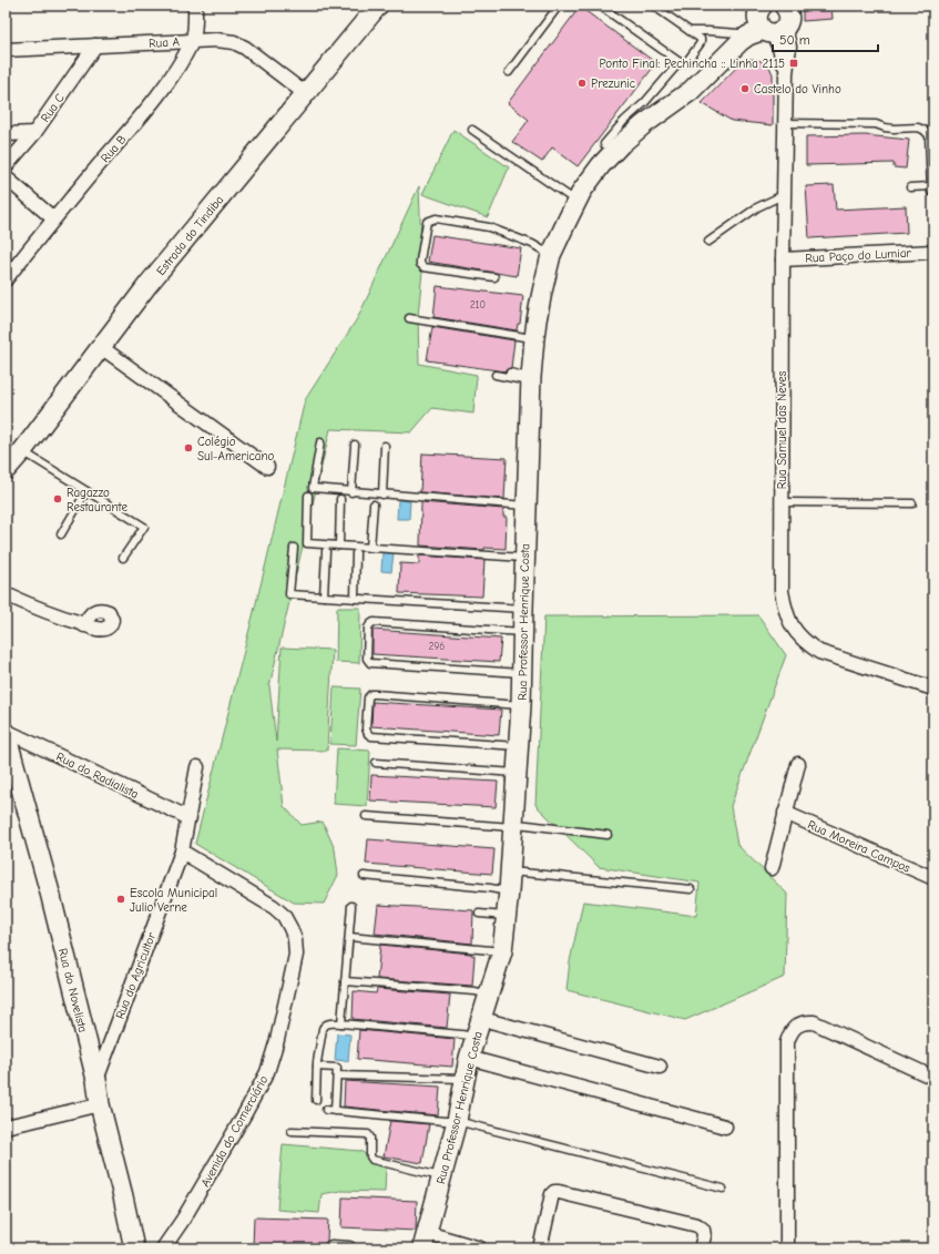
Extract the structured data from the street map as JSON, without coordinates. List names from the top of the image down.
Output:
{
  "streets": {
    "street": [
      "Rua A",
      "Rua C",
      "Rua B",
      "Estrada do Tindiba",
      "Rua Paço do Lumiar",
      "Rua Samuel das Neves",
      "Rua Professor Henrique Costa",
      "Rua do Radialista",
      "Rua Moreira Campos",
      "Rua do Agricultor",
      "Rua do Novelista",
      "Avenida do Comerciário"
    ]
  },
  "crossings": [
    ["Rua A", "Rua C"],
    ["Rua A", "Rua B"],
    ["Rua A", "Estrada do Tindiba"],
    ["Rua Paço do Lumiar", "Rua Samuel das Neves"],
    ["Rua Samuel das Neves", "Rua Professor Henrique Costa"],
    ["Rua do Radialista", "Rua do Agricultor"],
    ["Rua do Radialista", "Rua do Novelista"],
    ["Rua do Agricultor", "Rua do Novelista"],
    ["Rua do Agricultor", "Avenida do Comerciário"]
  ],
  "places": {
    "transit": ["Ponto Final: Pechincha :: Linha 2115"],
    "other": [
      "Prezunic",
      "Castelo do Vinho",
      "Colégio Sul-Americano",
      "Ragazzo Restaurante",
      "Escola Municipal Julio Verne"
    ]
  },
  "house_numbers": ["210", "296"],
  "scale_bar": "50 m"
}
